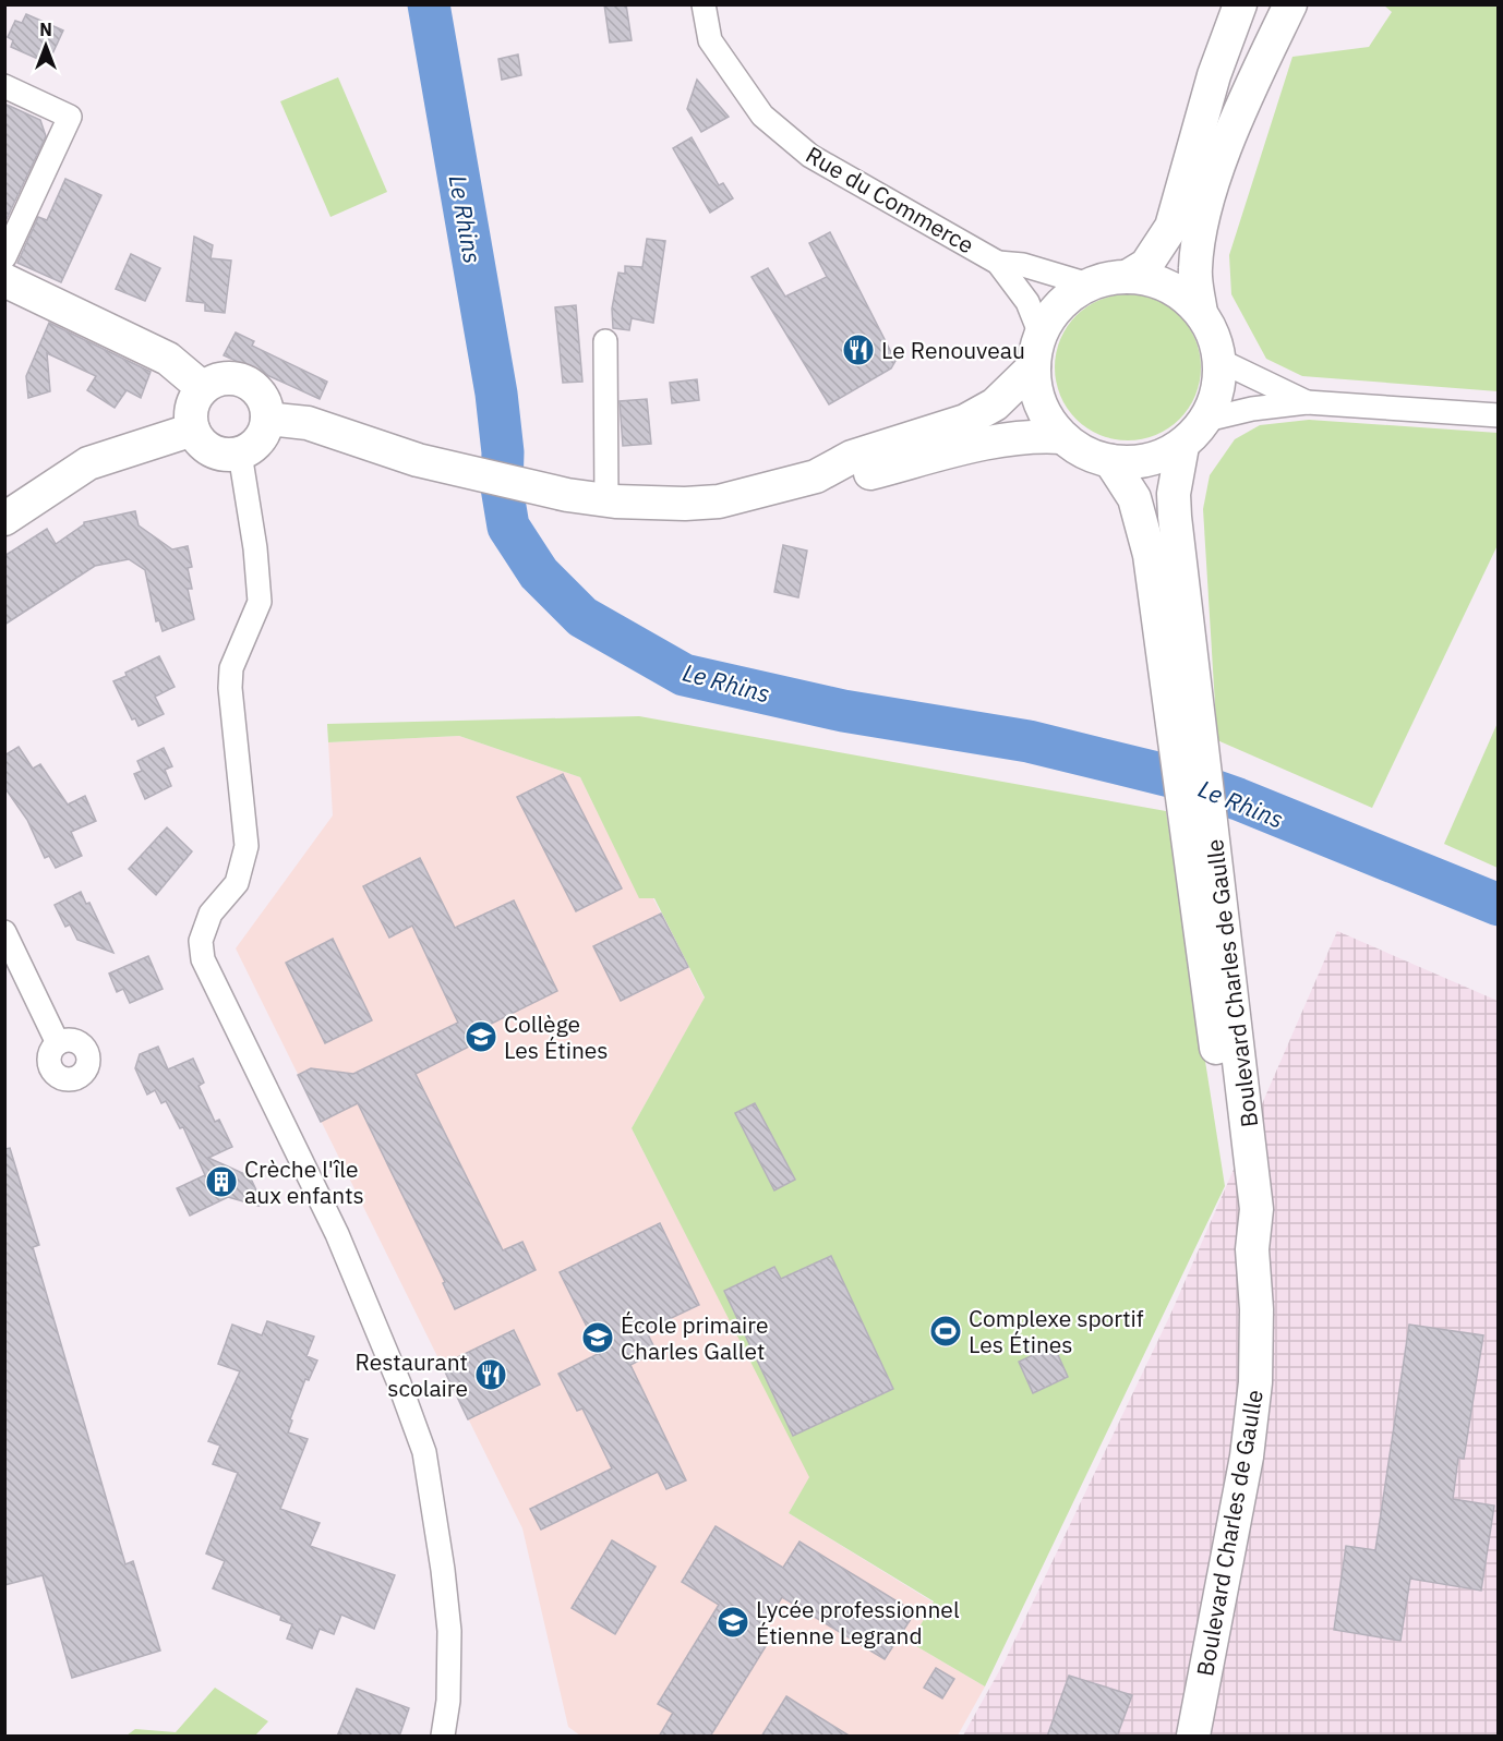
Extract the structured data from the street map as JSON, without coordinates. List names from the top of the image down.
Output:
{
  "streets": {
    "main road": ["Boulevard Charles de Gaulle"],
    "street": ["Rue du Commerce"]
  },
  "crossings": [
    ["Rue du Commerce", "Boulevard Charles de Gaulle"]
  ],
  "water": ["Le Rhins"],
  "places": {
    "restaurant": ["Le Renouveau", "Restaurant scolaire"],
    "school or university": ["Collège Les Étines", "École primaire Charles Gallet", "Lycée professionnel Étienne Legrand"],
    "building": ["Crèche l'île aux enfants"],
    "sports": ["Complexe sportif Les Étines"]
  },
  "north": "top"
}
